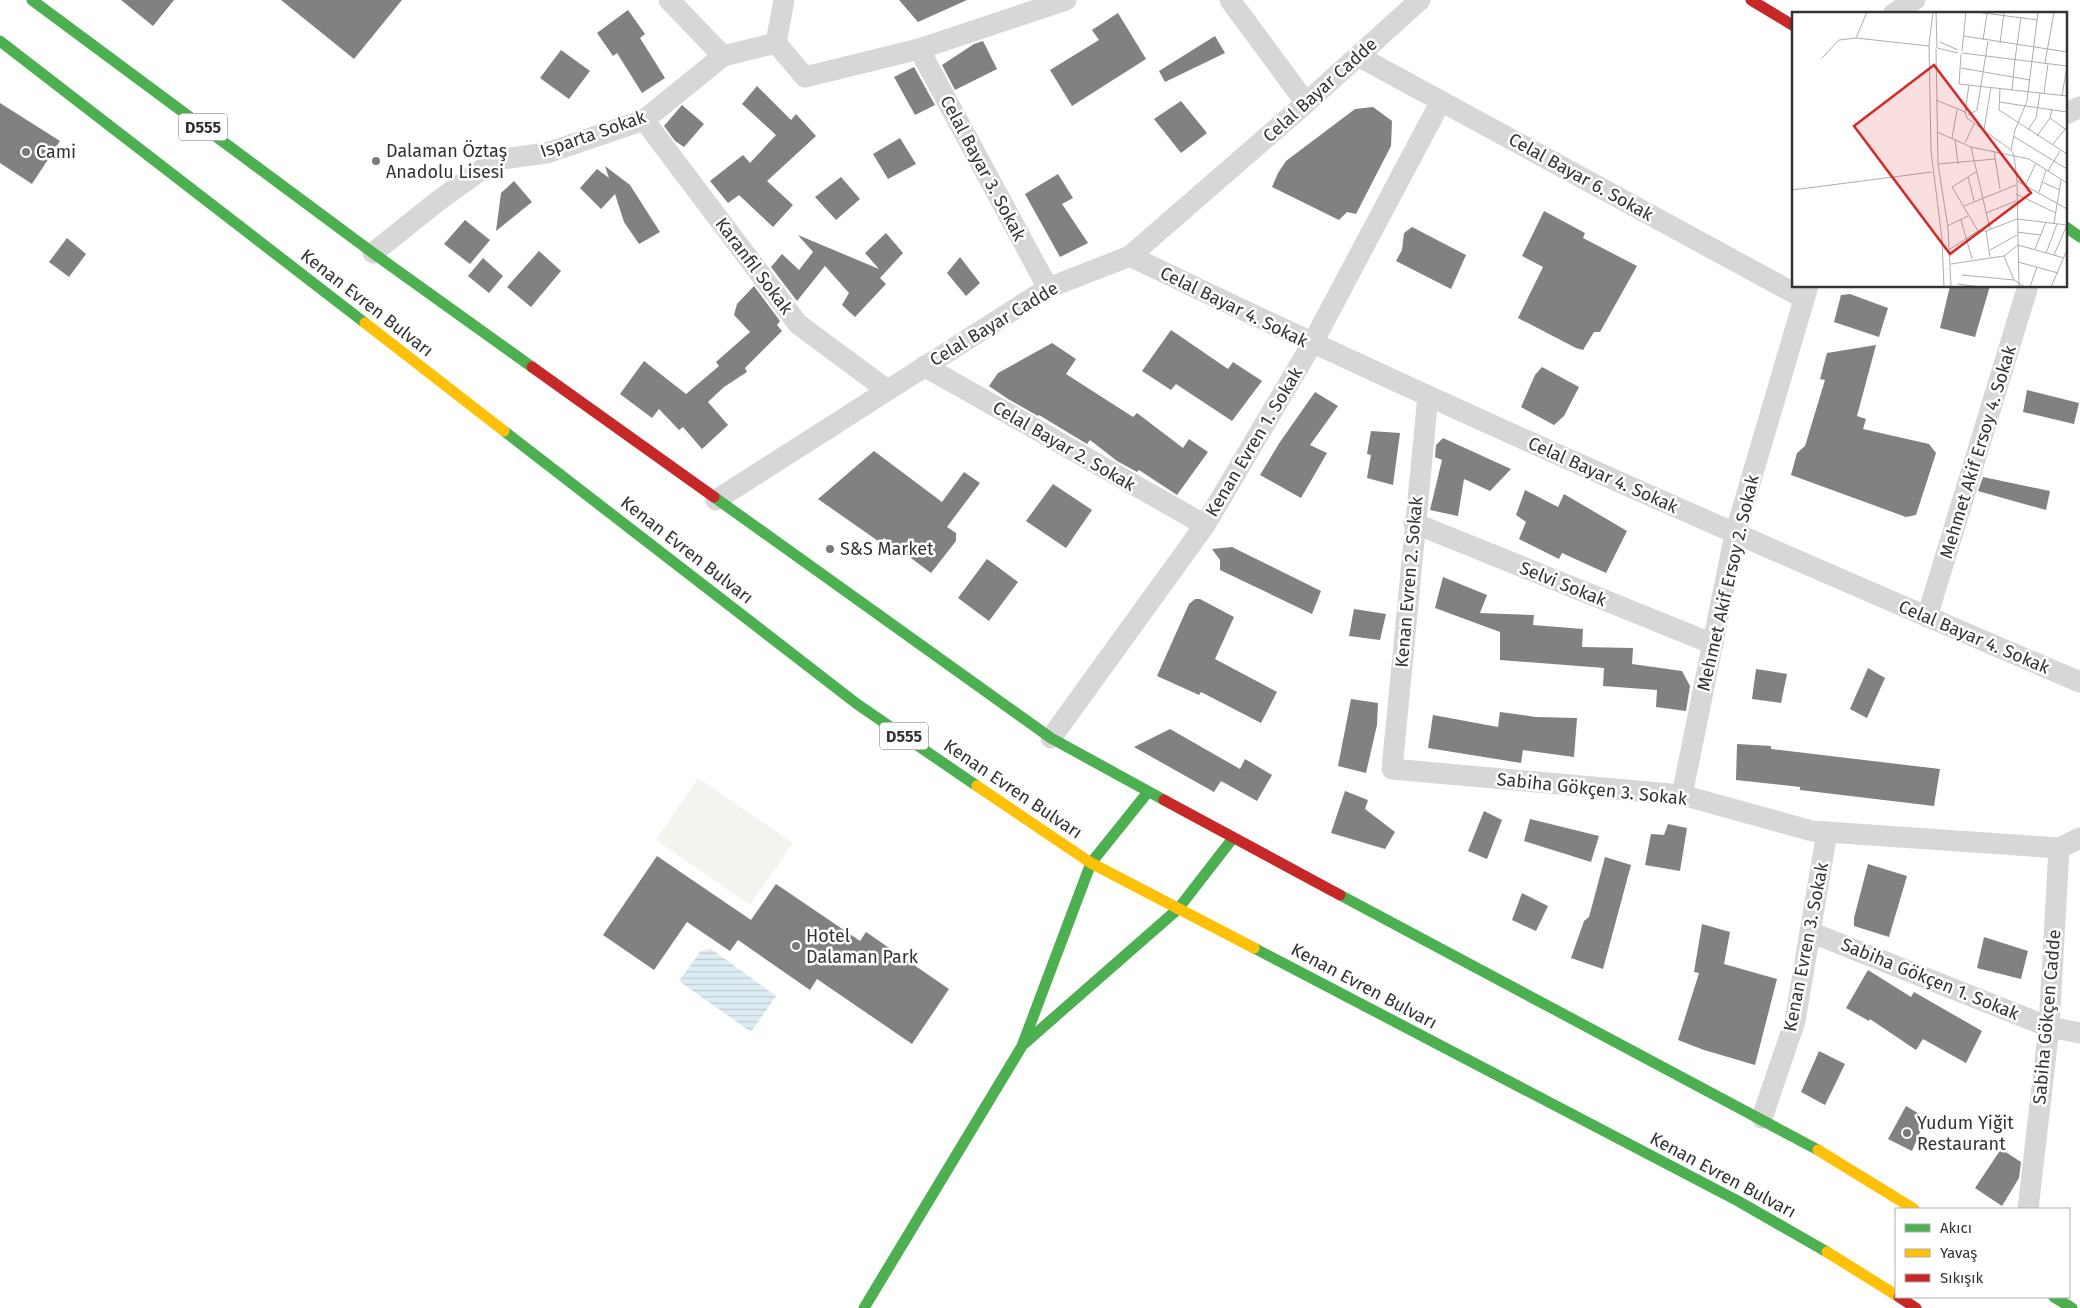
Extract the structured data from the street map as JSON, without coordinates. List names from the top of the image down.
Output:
{
  "streets": {
    "main road": ["D555", "Kenan Evren Bulvarı"],
    "street": [
      "Celal Bayar Cadde",
      "Isparta Sokak",
      "Celal Bayar 3. Sokak",
      "Celal Bayar 6. Sokak",
      "Karanfil Sokak",
      "Celal Bayar 4. Sokak",
      "Kenan Evren 1. Sokak",
      "Celal Bayar 2. Sokak",
      "Mehmet Akif Ersoy 4. Sokak",
      "Kenan Evren 2. Sokak",
      "Mehmet Akif Ersoy 2. Sokak",
      "Selvi Sokak",
      "Sabiha Gökçen 3. Sokak",
      "Kenan Evren 3. Sokak",
      "Sabiha Gökçen 1. Sokak",
      "Sabiha Gökçen Cadde"
    ]
  },
  "crossings": [
    ["Celal Bayar Cadde", "D555"],
    ["Celal Bayar Cadde", "Celal Bayar 3. Sokak"],
    ["Celal Bayar Cadde", "Celal Bayar 6. Sokak"],
    ["Celal Bayar Cadde", "Karanfil Sokak"],
    ["Celal Bayar Cadde", "Celal Bayar 4. Sokak"],
    ["Celal Bayar Cadde", "Celal Bayar 2. Sokak"],
    ["D555", "Isparta Sokak"],
    ["D555", "Kenan Evren 1. Sokak"],
    ["D555", "Kenan Evren 3. Sokak"],
    ["Isparta Sokak", "Karanfil Sokak"],
    ["Celal Bayar 6. Sokak", "Kenan Evren 1. Sokak"],
    ["Celal Bayar 4. Sokak", "Kenan Evren 1. Sokak"],
    ["Celal Bayar 4. Sokak", "Mehmet Akif Ersoy 4. Sokak"],
    ["Celal Bayar 4. Sokak", "Kenan Evren 2. Sokak"],
    ["Celal Bayar 4. Sokak", "Mehmet Akif Ersoy 2. Sokak"],
    ["Kenan Evren 1. Sokak", "Celal Bayar 2. Sokak"],
    ["Kenan Evren 2. Sokak", "Selvi Sokak"],
    ["Kenan Evren 2. Sokak", "Sabiha Gökçen 3. Sokak"],
    ["Mehmet Akif Ersoy 2. Sokak", "Selvi Sokak"],
    ["Mehmet Akif Ersoy 2. Sokak", "Sabiha Gökçen 3. Sokak"],
    ["Sabiha Gökçen 3. Sokak", "Kenan Evren 3. Sokak"],
    ["Sabiha Gökçen 3. Sokak", "Sabiha Gökçen Cadde"],
    ["Kenan Evren 3. Sokak", "Sabiha Gökçen 1. Sokak"],
    ["Sabiha Gökçen 1. Sokak", "Sabiha Gökçen Cadde"]
  ],
  "places": [
    "Cami",
    "Dalaman Öztaş Anadolu Lisesi",
    "S&S Market",
    "Hotel Dalaman Park",
    "Yudum Yiğit Restaurant"
  ],
  "legend": ["Akıcı", "Yavaş", "Sıkışık"]
}
